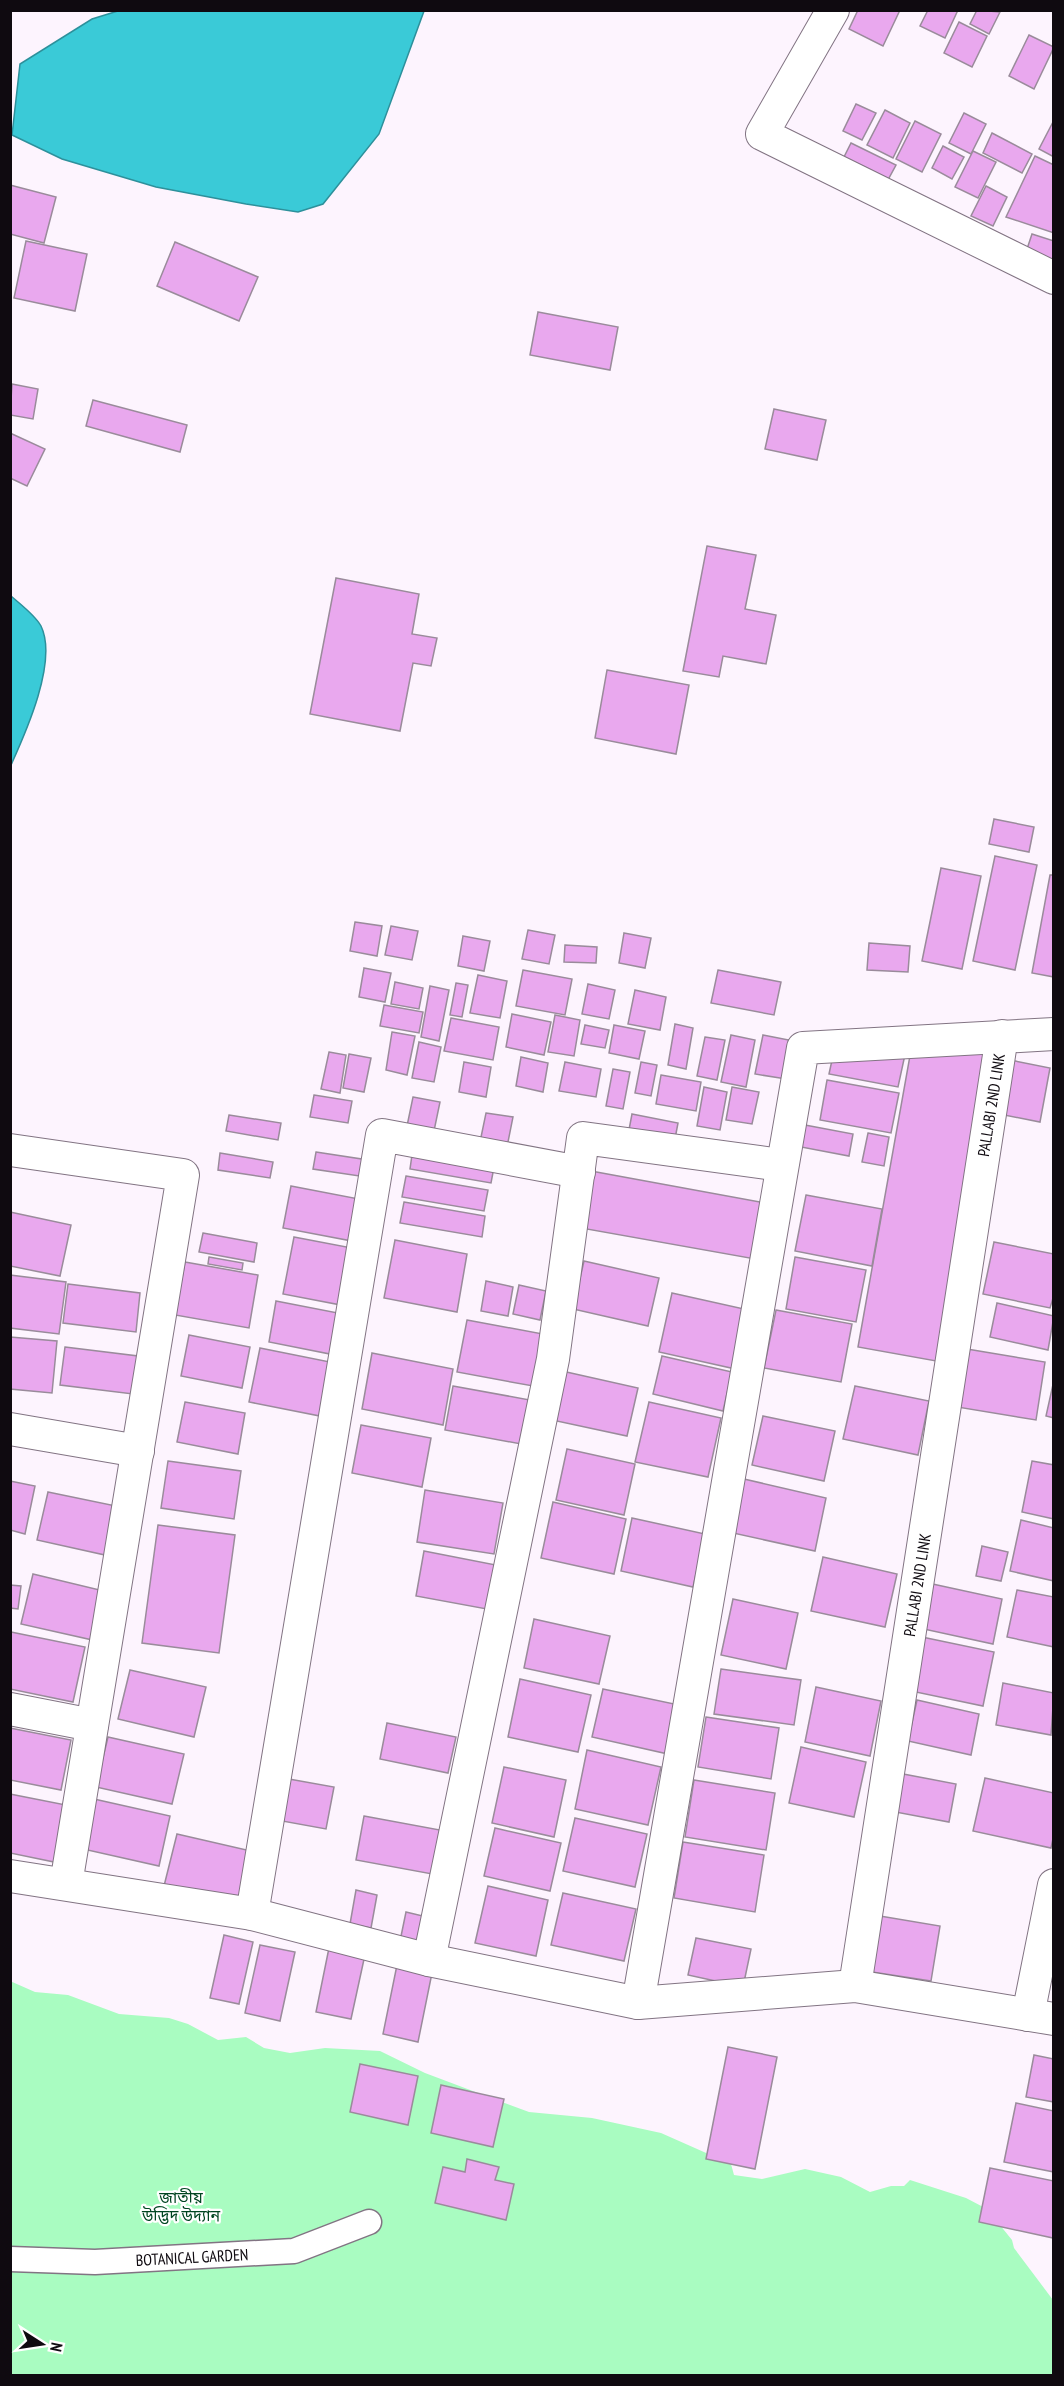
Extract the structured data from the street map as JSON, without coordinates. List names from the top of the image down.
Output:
{
  "streets": {
    "street": ["PALLABI 2ND LINK", "BOTANICAL GARDEN"]
  },
  "parks": ["জাতীয় উদ্ভিদ উদ্যান"],
  "north": "right"
}
